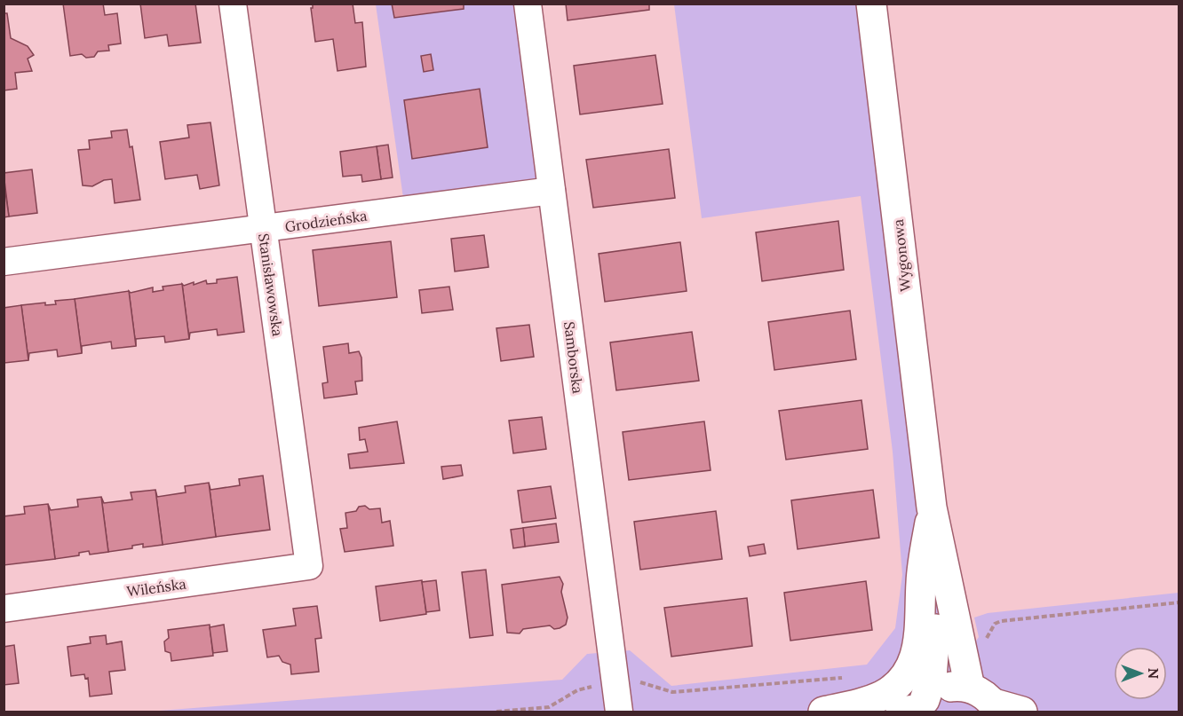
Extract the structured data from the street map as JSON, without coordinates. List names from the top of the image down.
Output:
{
  "streets": {
    "street": [
      "Grodzieńska",
      "Wygonowa",
      "Stanisławowska",
      "Samborska",
      "Wileńska"
    ]
  },
  "crossings": [
    ["Grodzieńska", "Stanisławowska"],
    ["Grodzieńska", "Samborska"],
    ["Stanisławowska", "Wileńska"]
  ],
  "north": "right"
}
